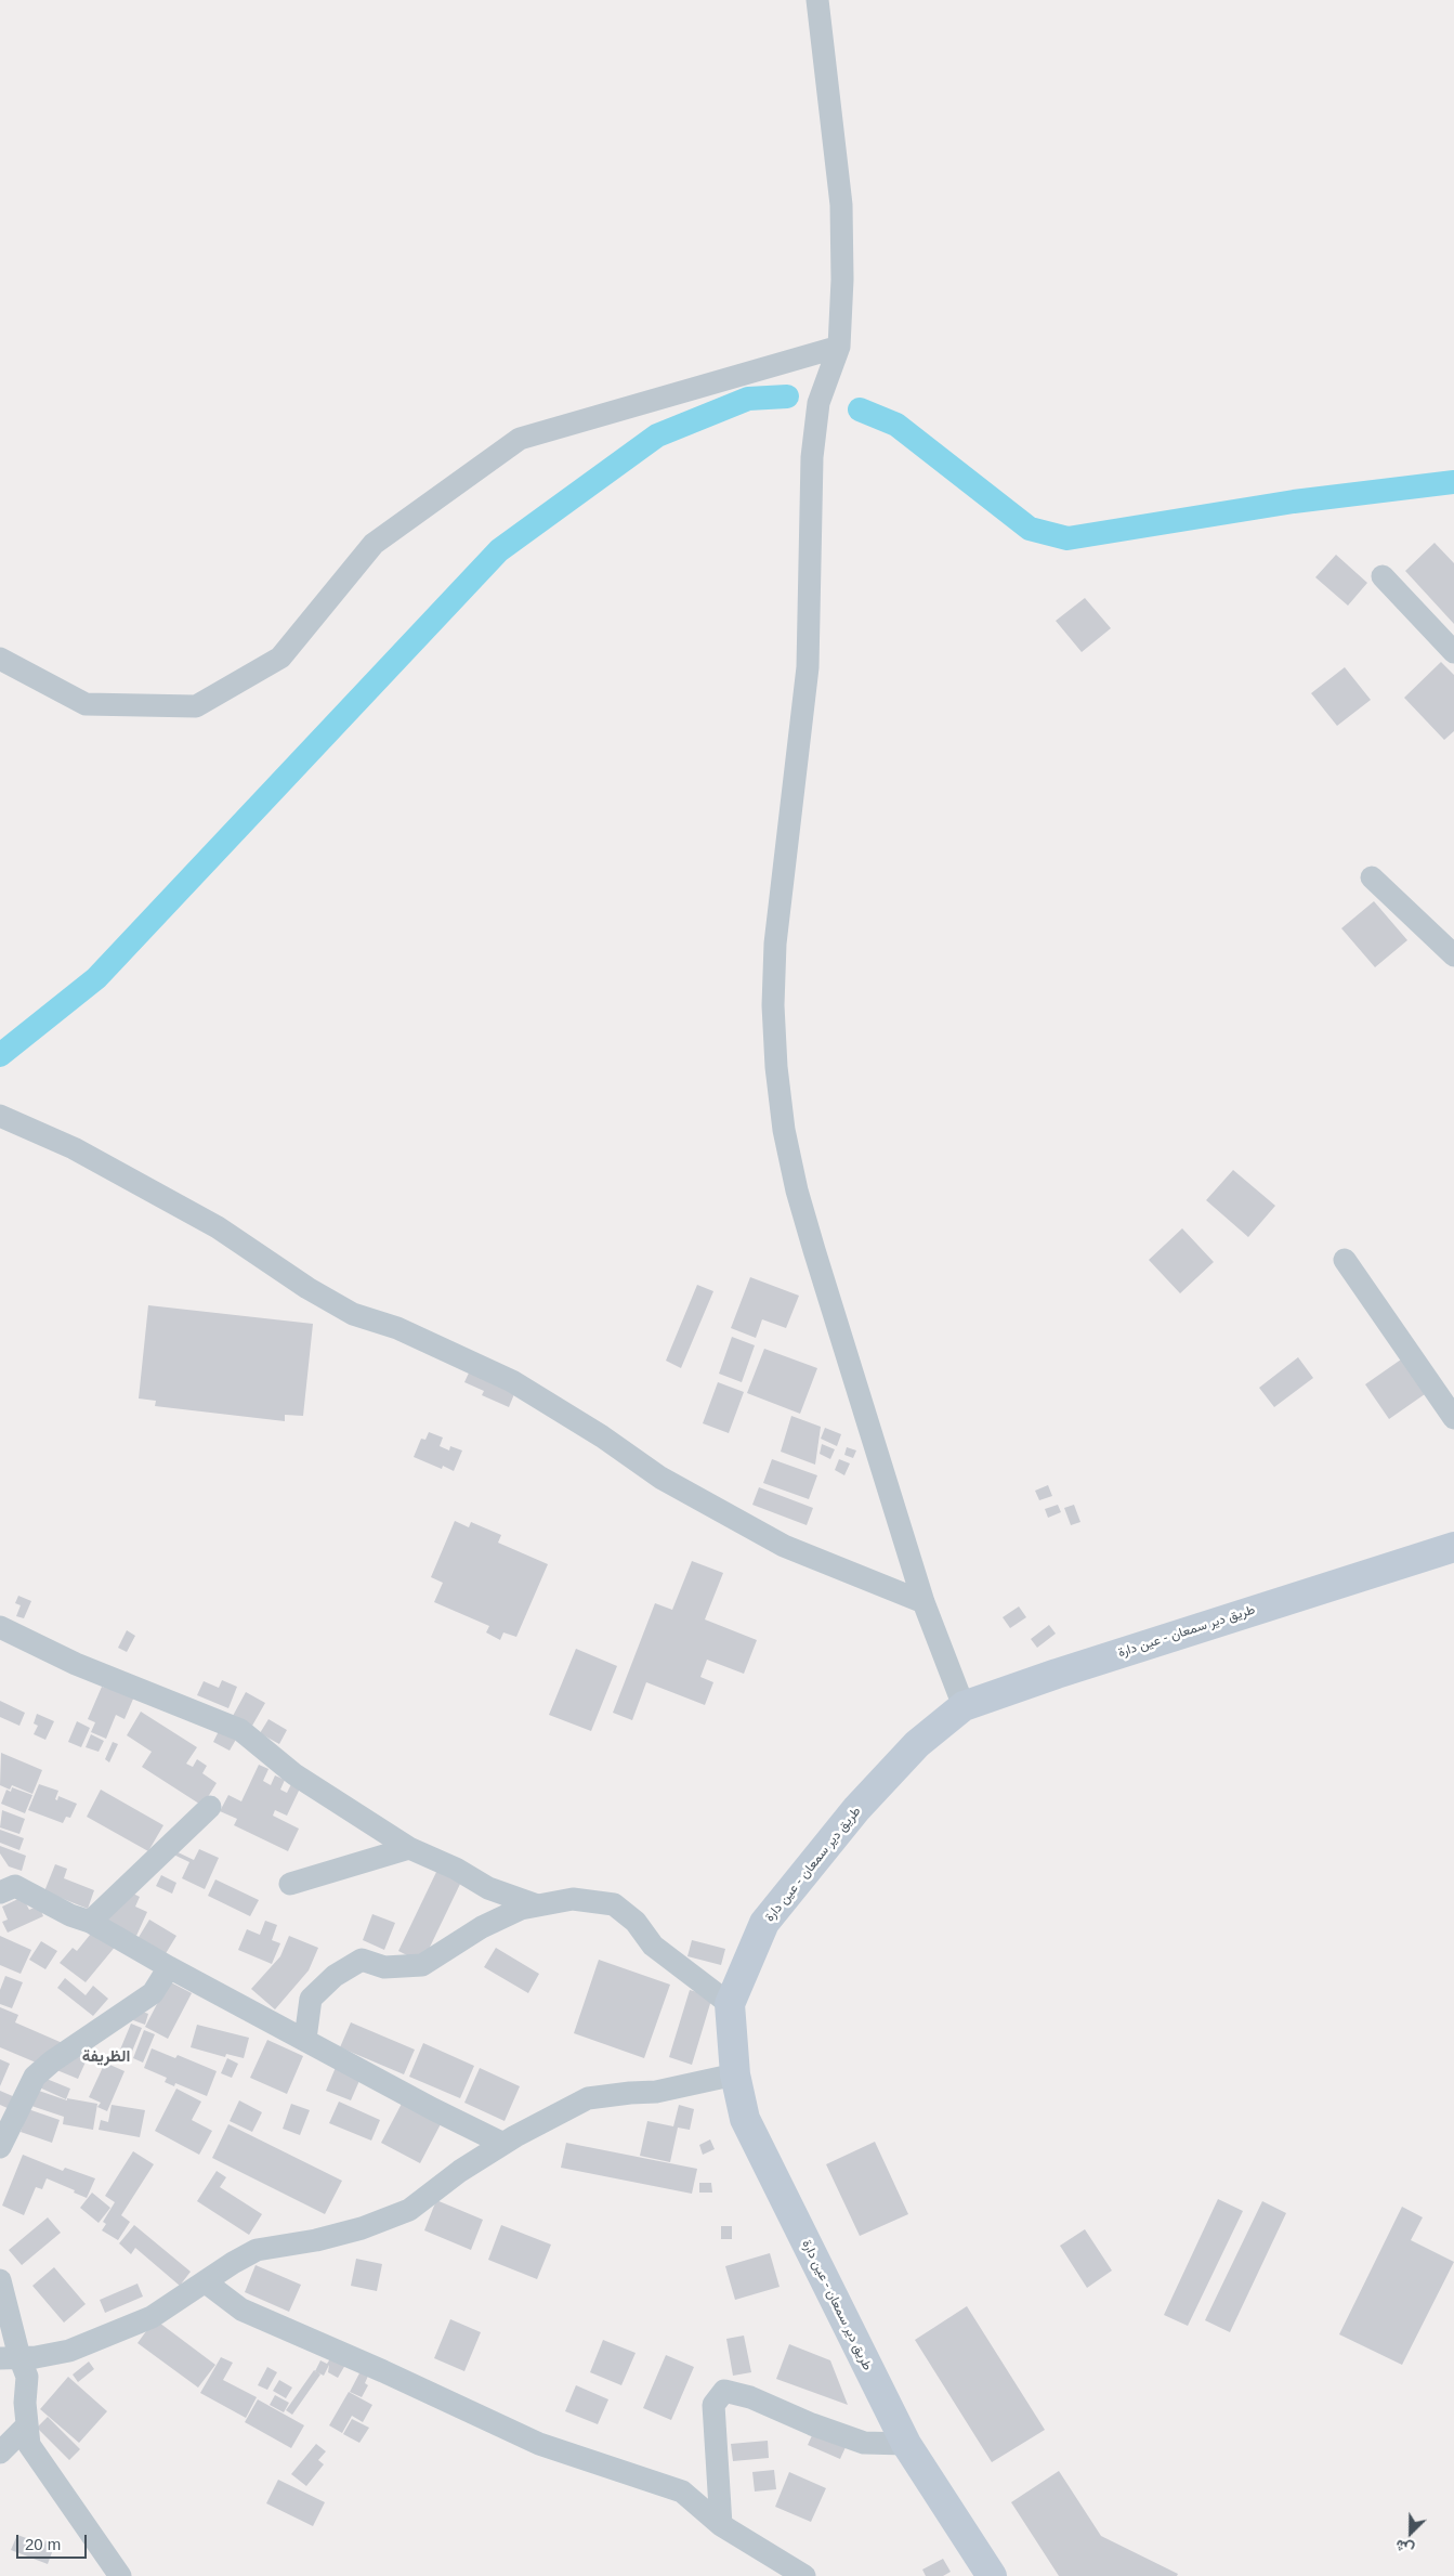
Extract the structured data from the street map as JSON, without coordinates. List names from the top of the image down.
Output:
{
  "streets": {
    "main road": ["طريق دير سمعان - عين دارة"]
  },
  "districts": ["الظريفة"],
  "scale_bar": "20 m",
  "north": "bottom left"
}
